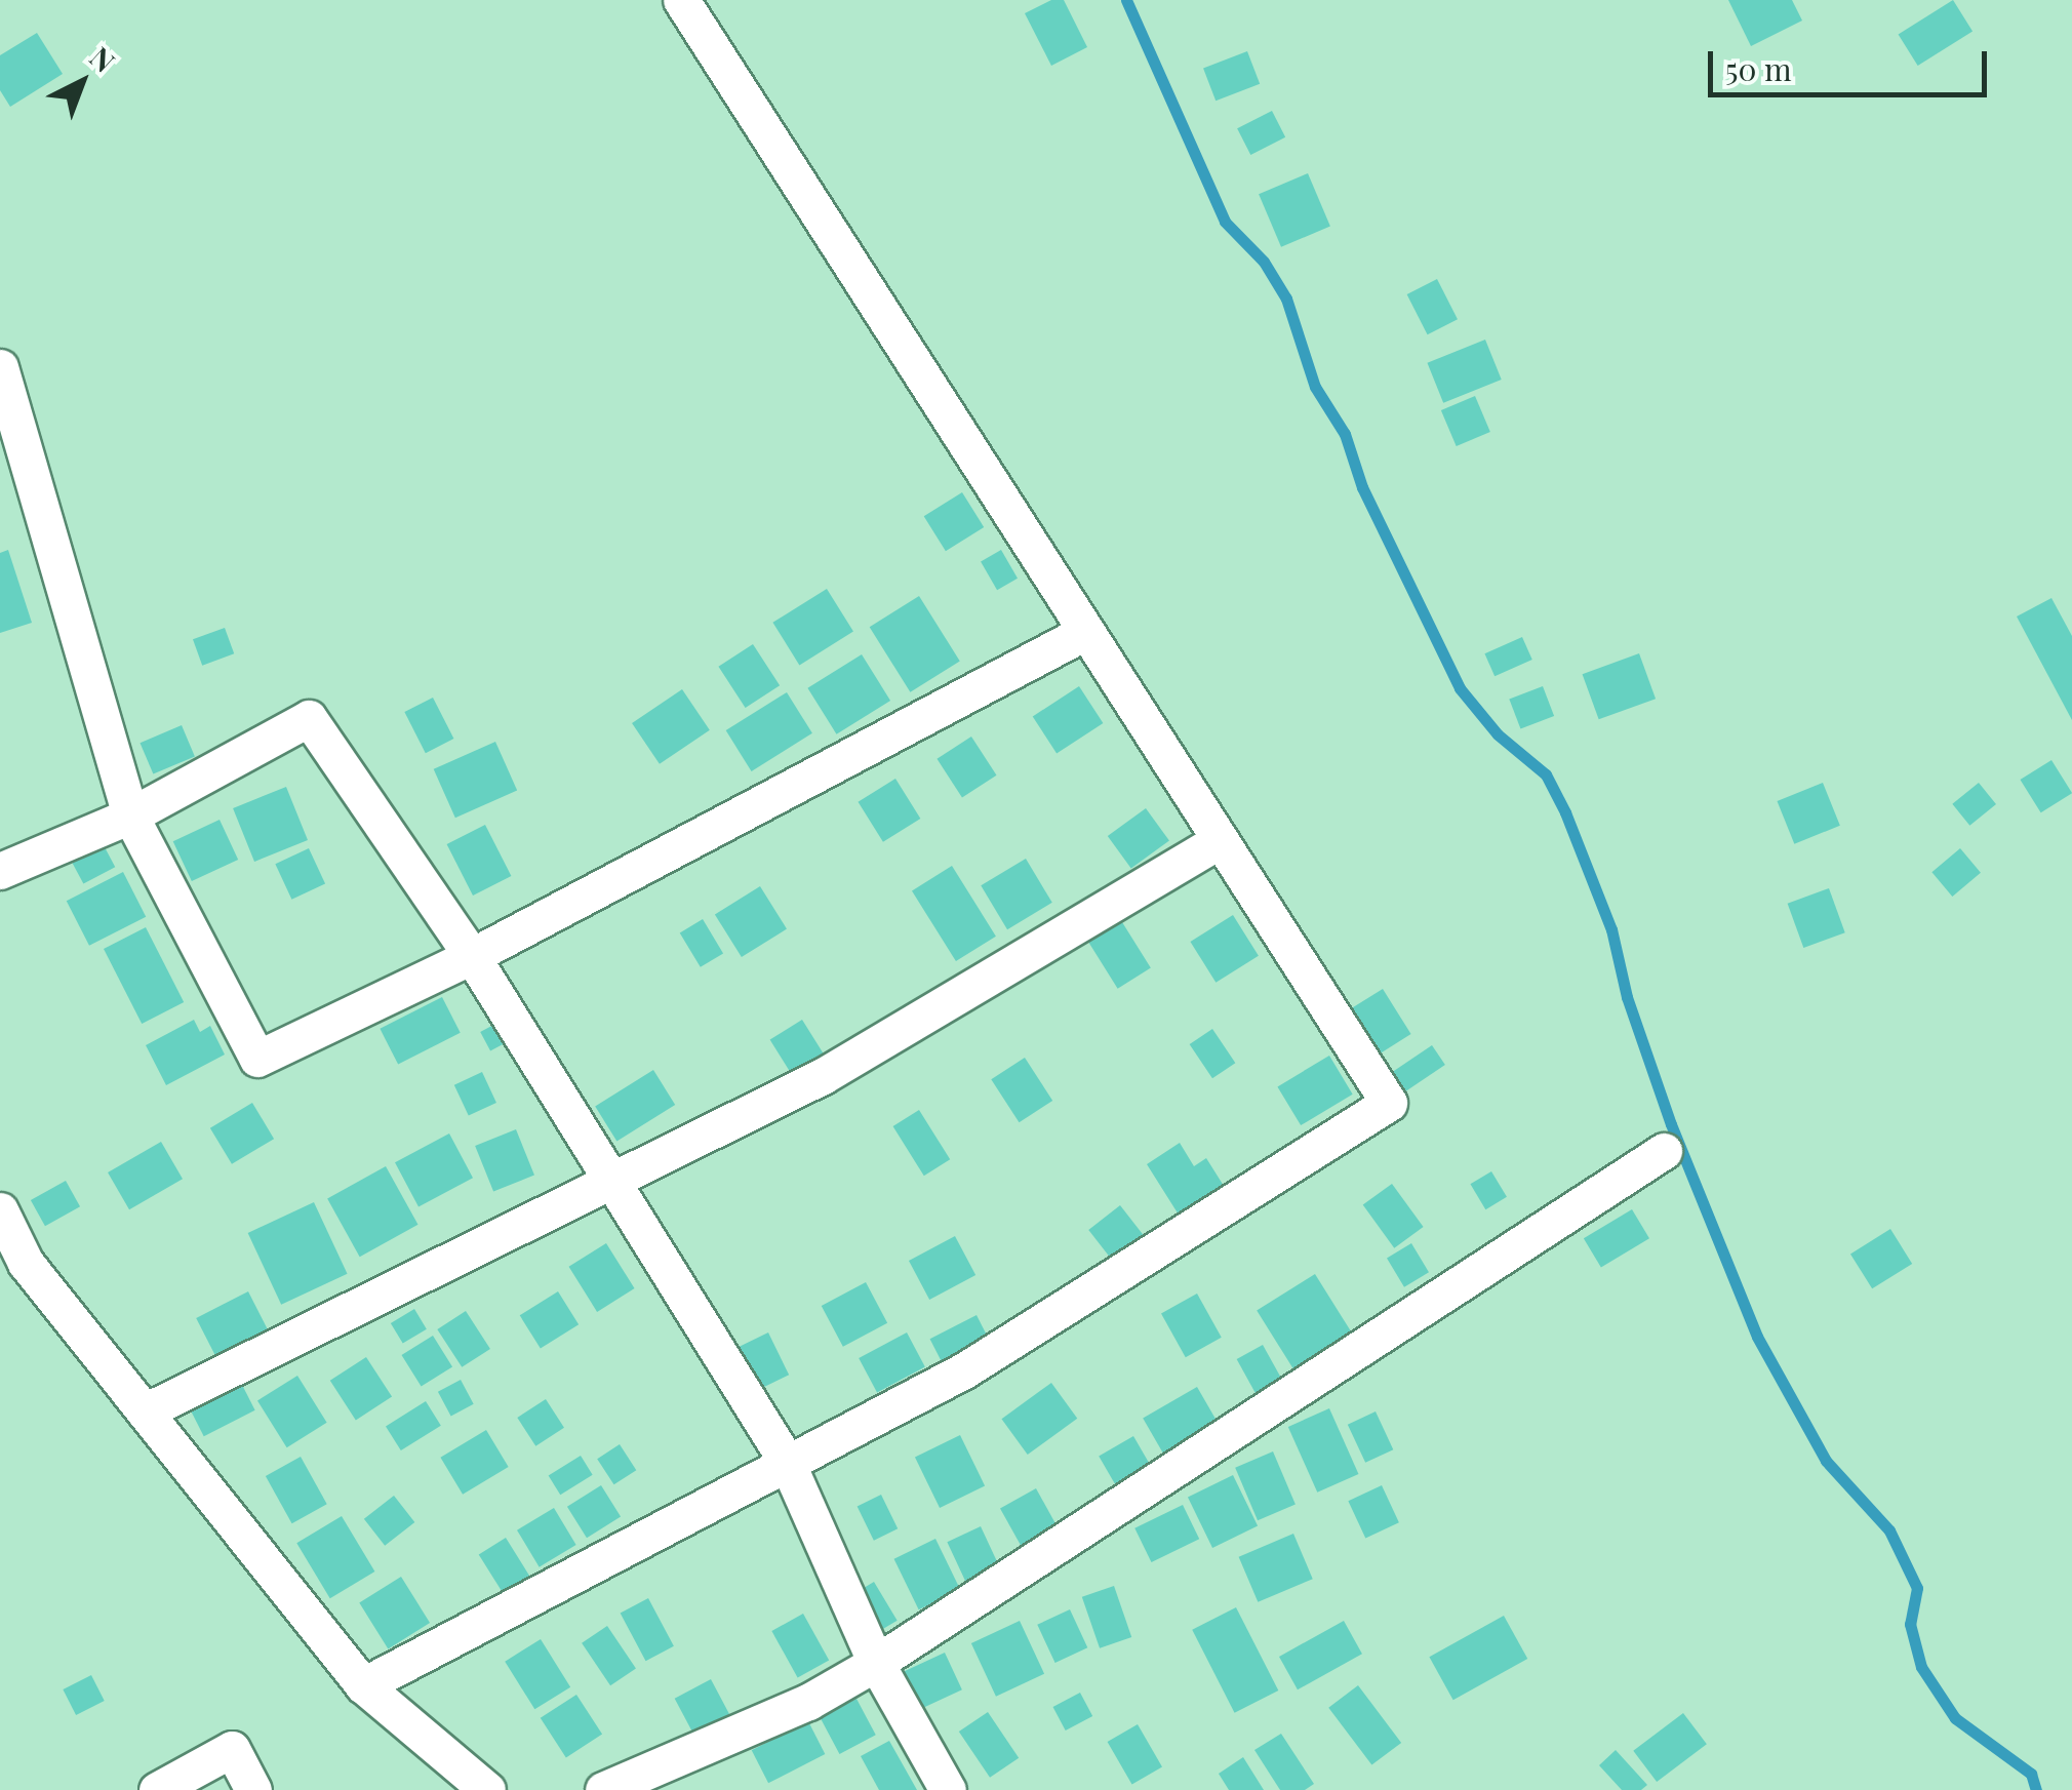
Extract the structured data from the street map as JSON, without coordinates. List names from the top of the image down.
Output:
{
  "scale_bar": "50 m",
  "north": "top right"
}
